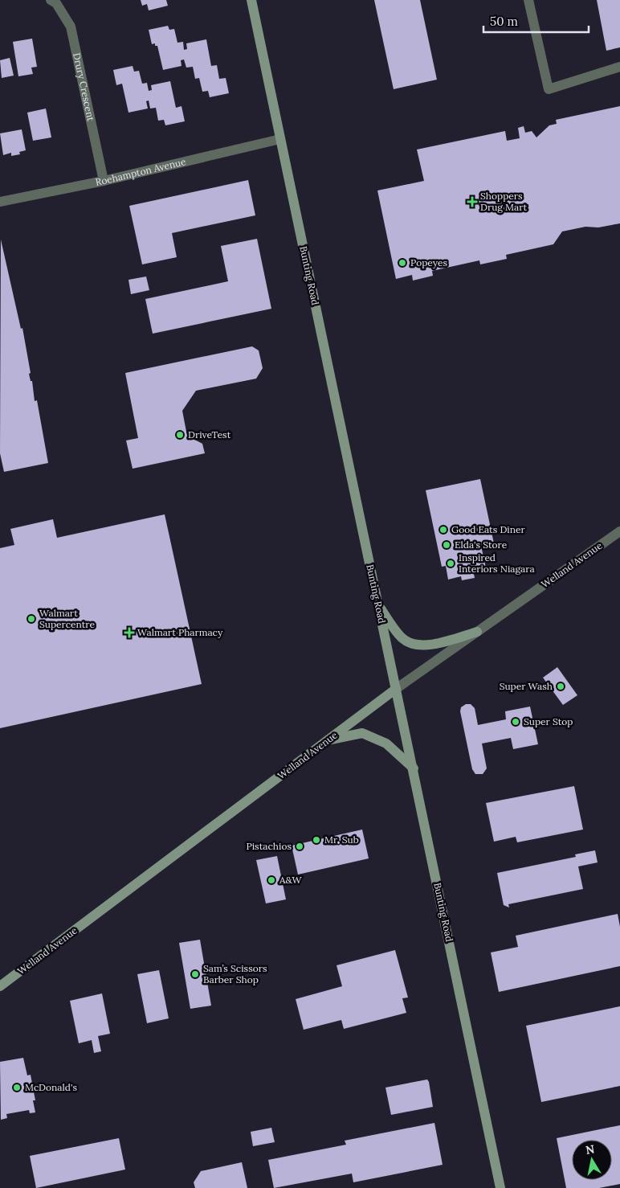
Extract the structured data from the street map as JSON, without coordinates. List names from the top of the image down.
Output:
{
  "streets": {
    "main road": ["Bunting Road", "Welland Avenue"],
    "street": ["Drury Crescent", "Roehampton Avenue"]
  },
  "crossings": [
    ["Drury Crescent", "Roehampton Avenue"],
    ["Roehampton Avenue", "Bunting Road"],
    ["Bunting Road", "Welland Avenue"]
  ],
  "places": {
    "health": ["Shoppers Drug Mart", "Walmart Pharmacy"],
    "other": [
      "Popeyes",
      "DriveTest",
      "Good Eats Diner",
      "Elda's Store",
      "Inspired Interiors Niagara",
      "Walmart Supercentre",
      "Super Wash",
      "Super Stop",
      "Mr. Sub",
      "Pistachios",
      "A&W",
      "Sam’s Scissors Barber Shop",
      "McDonald's"
    ]
  },
  "scale_bar": "50 m",
  "north": "top"
}
